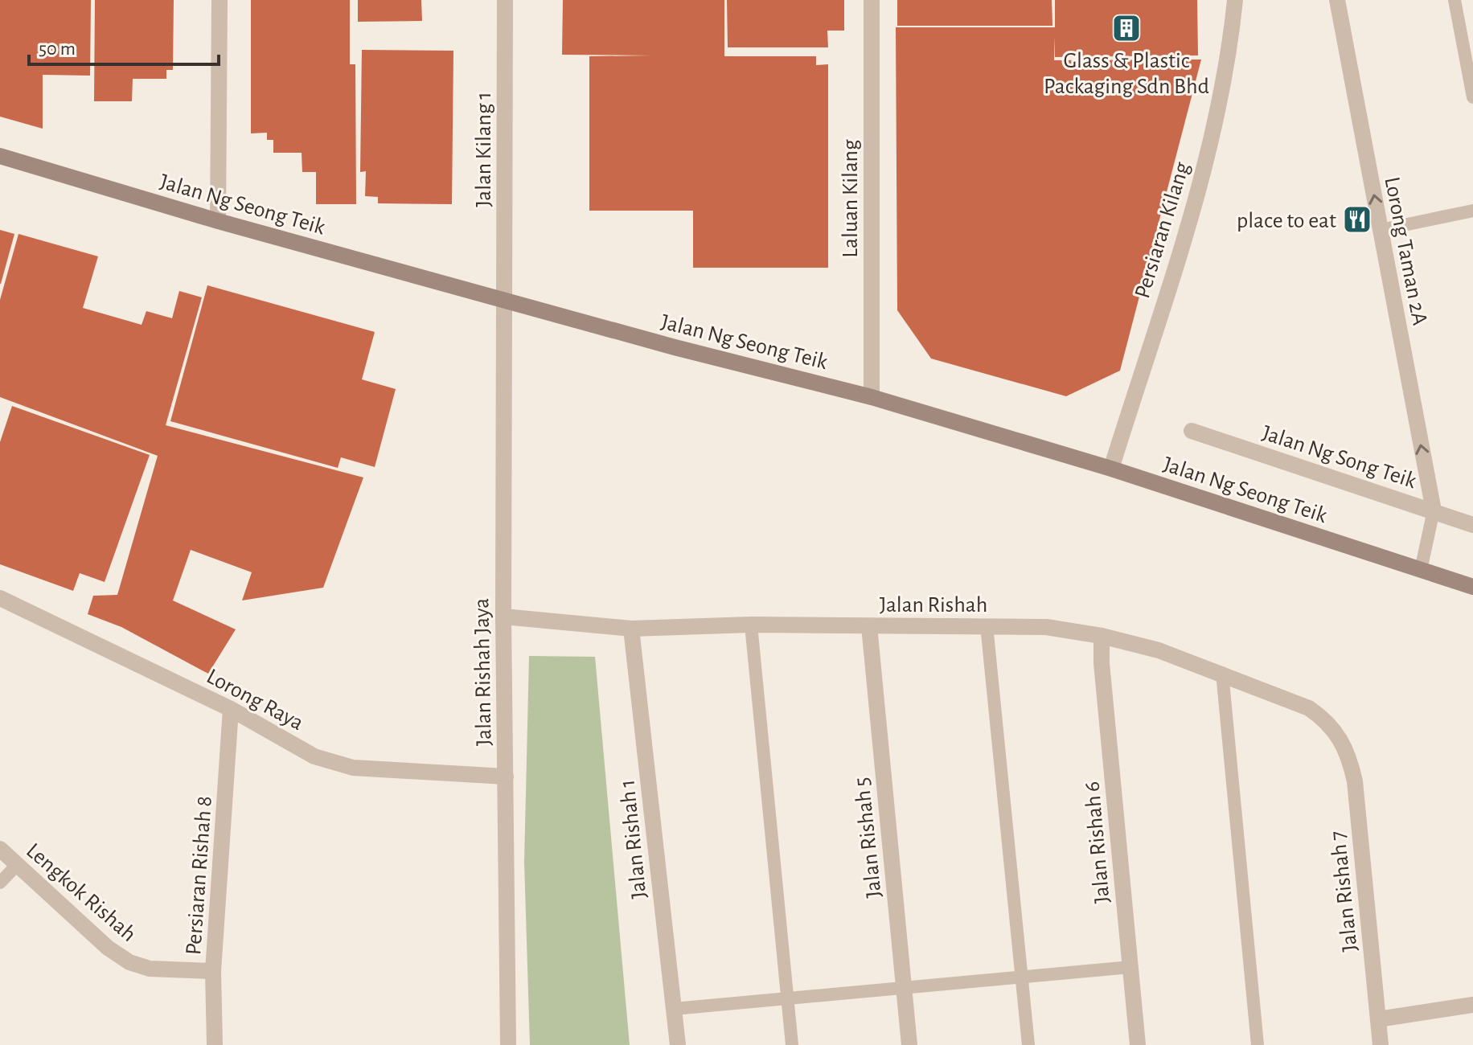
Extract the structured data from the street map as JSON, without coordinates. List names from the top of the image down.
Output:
{
  "streets": {
    "main road": ["Jalan Ng Seong Teik"],
    "street": [
      "Jalan Kilang 1",
      "Laluan Kilang",
      "Persiaran Kilang",
      "Lorong Taman 2A",
      "Jalan Ng Song Teik",
      "Jalan Rishah",
      "Jalan Rishah Jaya",
      "Lorong Raya",
      "Jalan Rishah 5",
      "Jalan Rishah 1",
      "Jalan Rishah 6",
      "Persiaran Rishah 8",
      "Lengkok Rishah",
      "Jalan Rishah 7"
    ]
  },
  "crossings": [
    ["Jalan Kilang 1", "Jalan Ng Seong Teik"],
    ["Jalan Kilang 1", "Jalan Rishah Jaya"],
    ["Laluan Kilang", "Jalan Ng Seong Teik"],
    ["Jalan Ng Seong Teik", "Persiaran Kilang"],
    ["Jalan Ng Seong Teik", "Jalan Rishah Jaya"],
    ["Lorong Taman 2A", "Jalan Ng Song Teik"],
    ["Jalan Rishah", "Jalan Rishah Jaya"],
    ["Jalan Rishah", "Jalan Rishah 5"],
    ["Jalan Rishah", "Jalan Rishah 1"],
    ["Jalan Rishah", "Jalan Rishah 6"],
    ["Jalan Rishah", "Jalan Rishah 7"],
    ["Jalan Rishah Jaya", "Lorong Raya"],
    ["Lorong Raya", "Persiaran Rishah 8"],
    ["Persiaran Rishah 8", "Lengkok Rishah"]
  ],
  "one_way": ["Lorong Taman 2A"],
  "places": {
    "building": ["Glass & Plastic Packaging Sdn Bhd"],
    "restaurant": ["place to eat"]
  },
  "scale_bar": "50 m"
}
